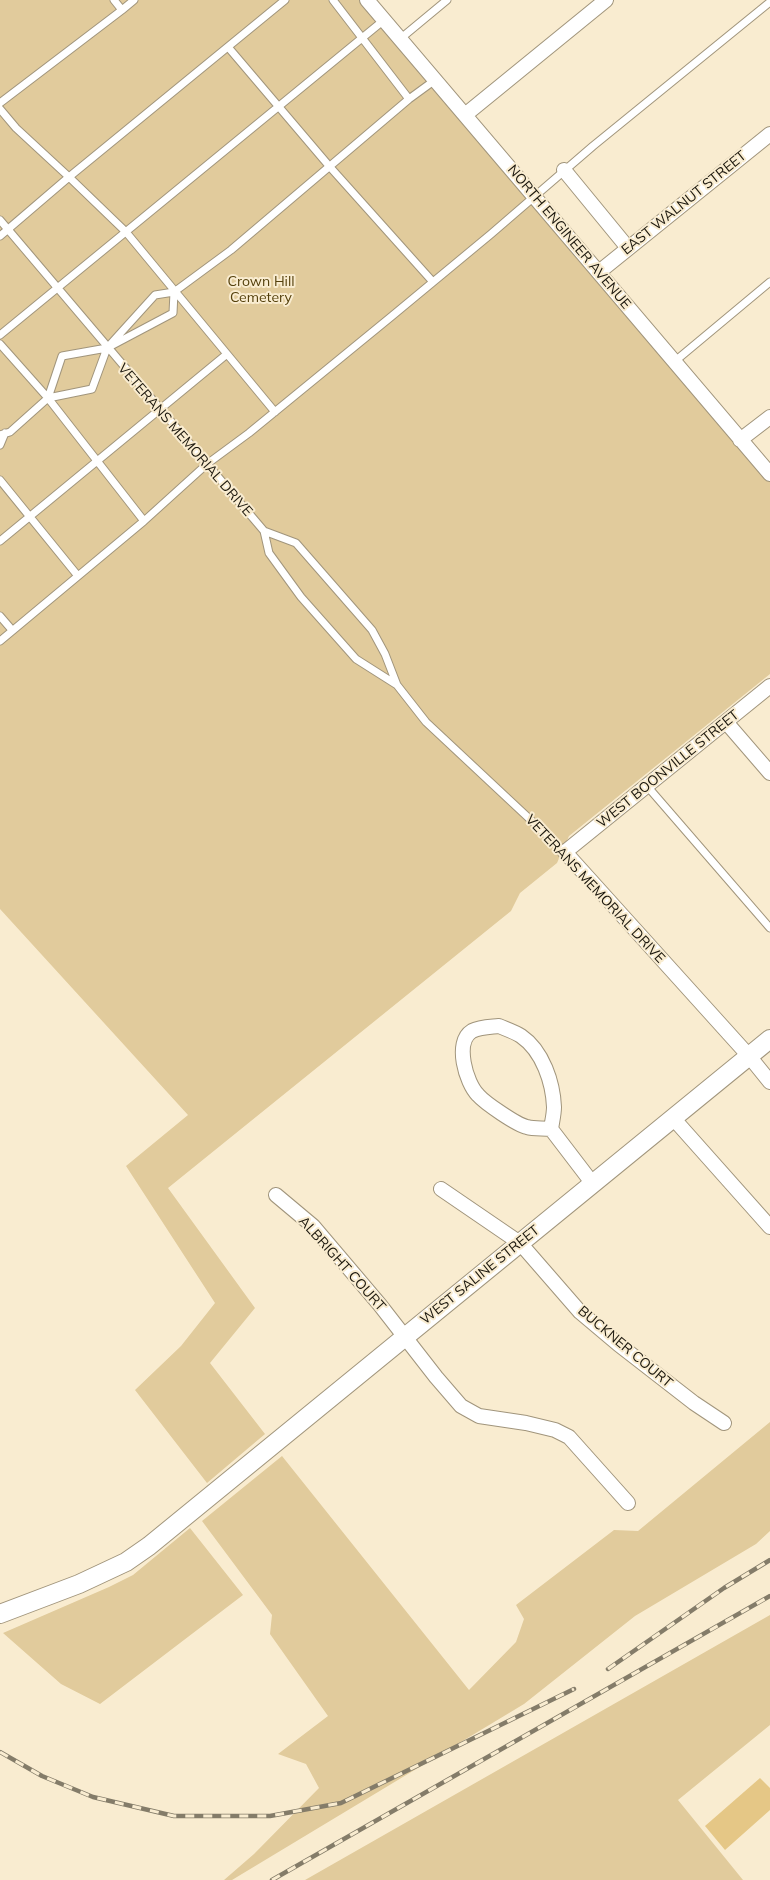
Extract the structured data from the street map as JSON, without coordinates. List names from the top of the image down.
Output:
{
  "streets": {
    "street": [
      "EAST WALNUT STREET",
      "NORTH ENGINEER AVENUE",
      "VETERANS MEMORIAL DRIVE",
      "WEST BOONVILLE STREET",
      "ALBRIGHT COURT",
      "WEST SALINE STREET",
      "BUCKNER COURT"
    ]
  },
  "crossings": [
    ["EAST WALNUT STREET", "NORTH ENGINEER AVENUE"],
    ["VETERANS MEMORIAL DRIVE", "WEST BOONVILLE STREET"],
    ["VETERANS MEMORIAL DRIVE", "WEST SALINE STREET"],
    ["ALBRIGHT COURT", "WEST SALINE STREET"],
    ["WEST SALINE STREET", "BUCKNER COURT"]
  ],
  "parks": ["Crown Hill Cemetery"]
}
